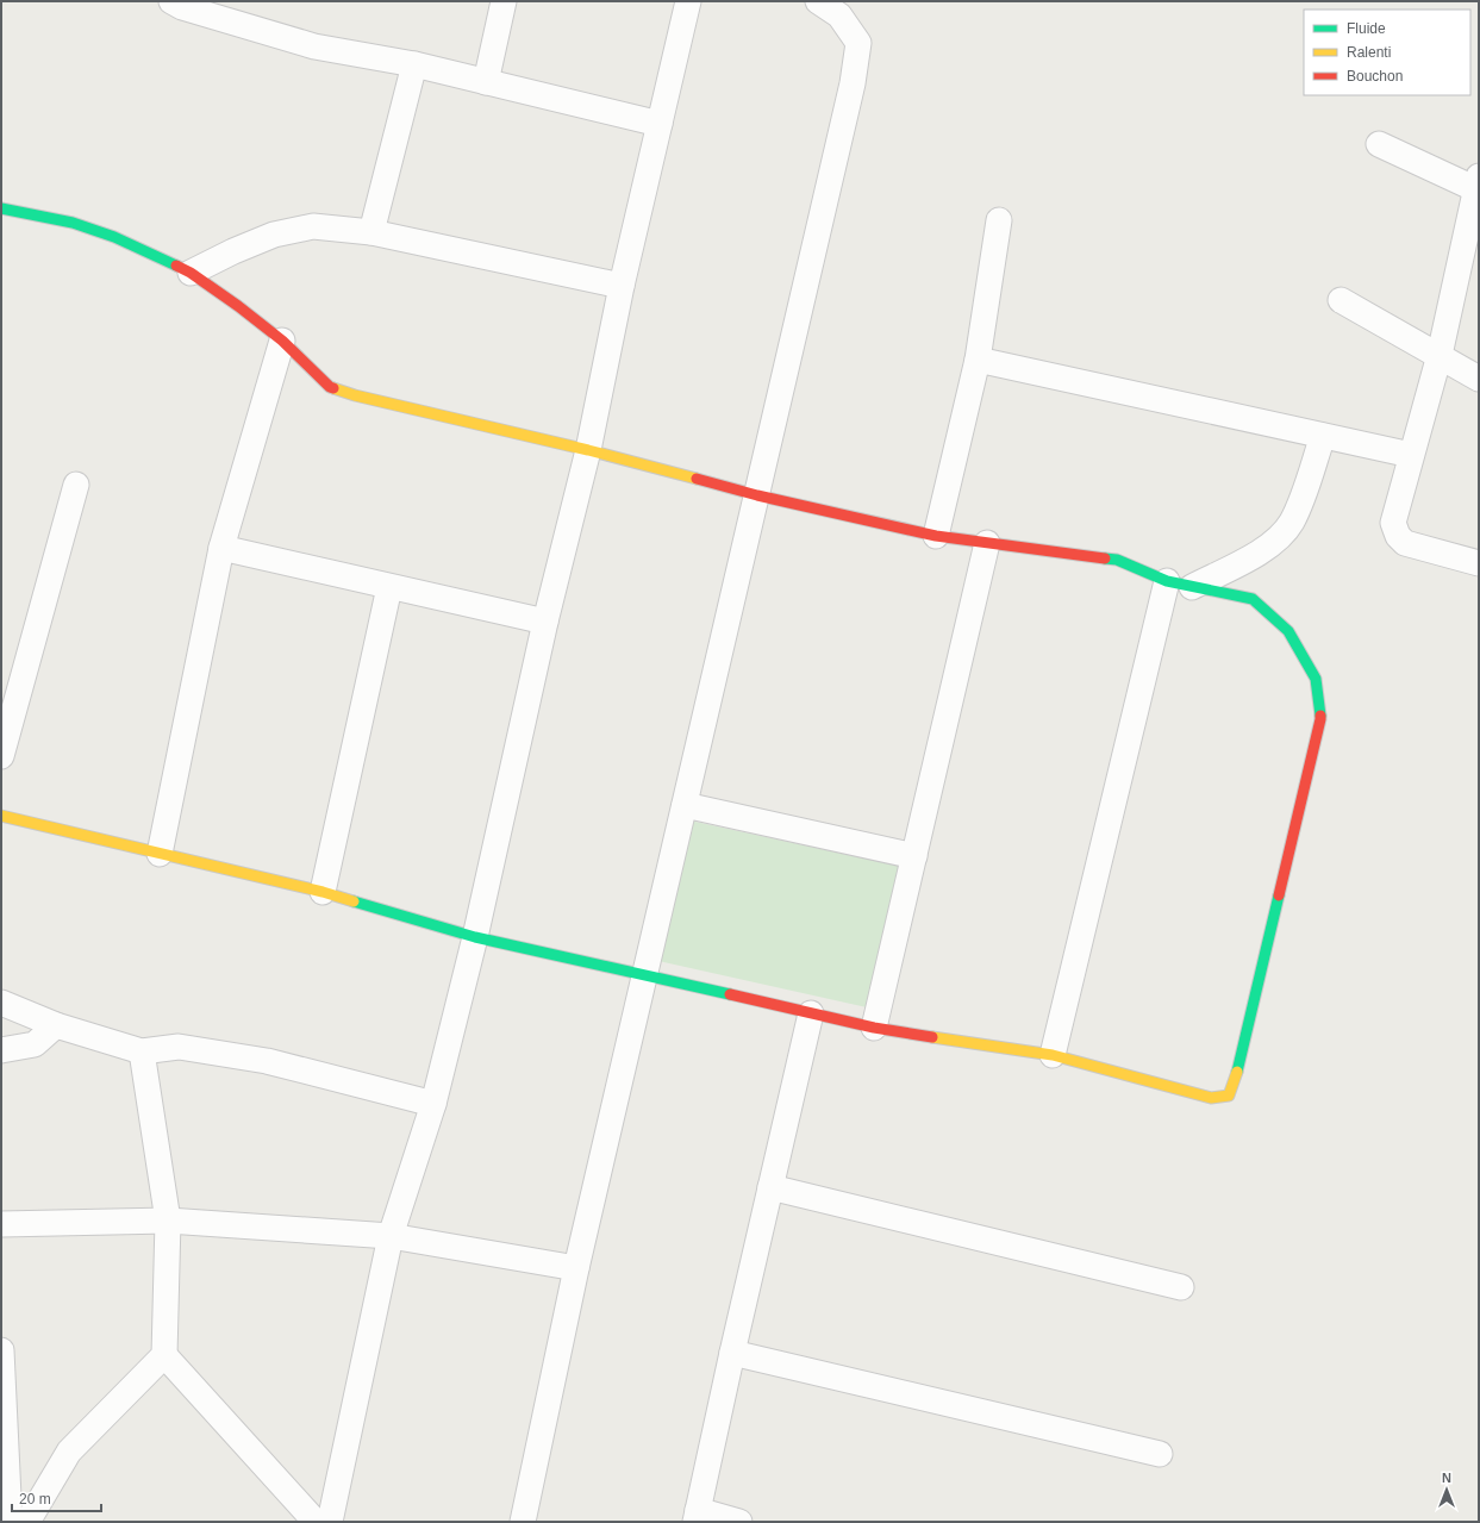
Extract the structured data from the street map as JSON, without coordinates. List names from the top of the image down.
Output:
{
  "legend": ["Fluide", "Ralenti", "Bouchon"],
  "scale_bar": "20 m",
  "north": "top"
}
